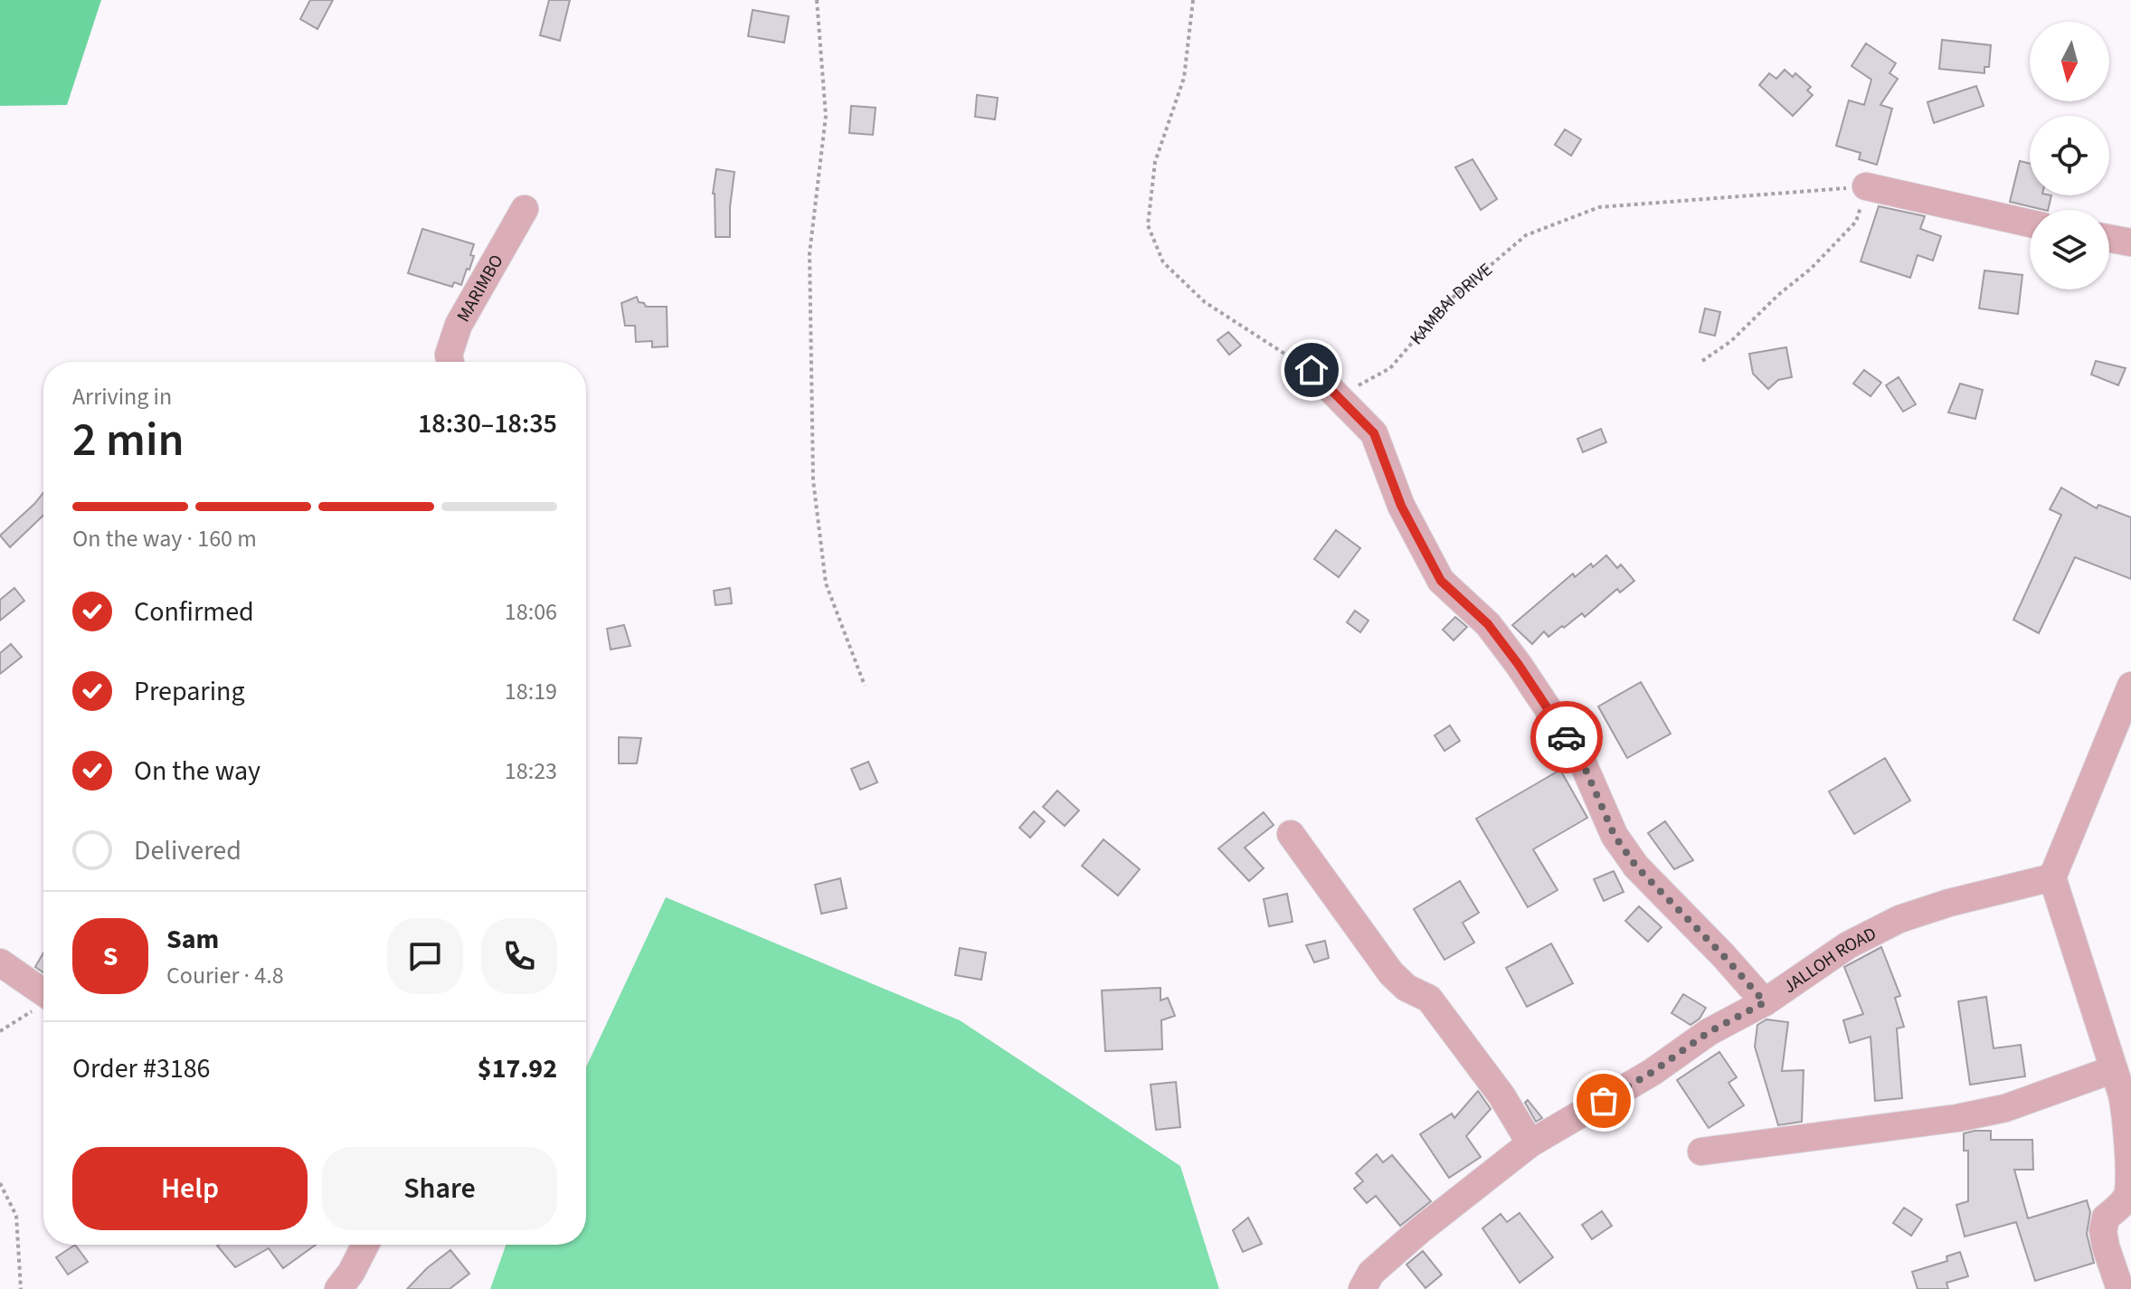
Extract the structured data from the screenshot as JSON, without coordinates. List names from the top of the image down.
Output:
{
  "streets": {
    "street": ["MARIMBO", "JALLOH ROAD"],
    "path": ["KAMBAI DRIVE"]
  },
  "north": "bottom",
  "page": {
    "heading": ["2 min", "Arriving in", "18:30–18:35"],
    "panel": [
      "Sam",
      "Courier · 4.8",
      "Order #3186",
      "$17.92"
    ],
    "bar": "On the way · 160 m",
    "list": [
      ["Confirmed", "18:06"],
      ["Preparing", "18:19"],
      ["On the way", "18:23"],
      "Delivered"
    ],
    "round": "S",
    "buttons": ["Help", "Share"]
  }
}
